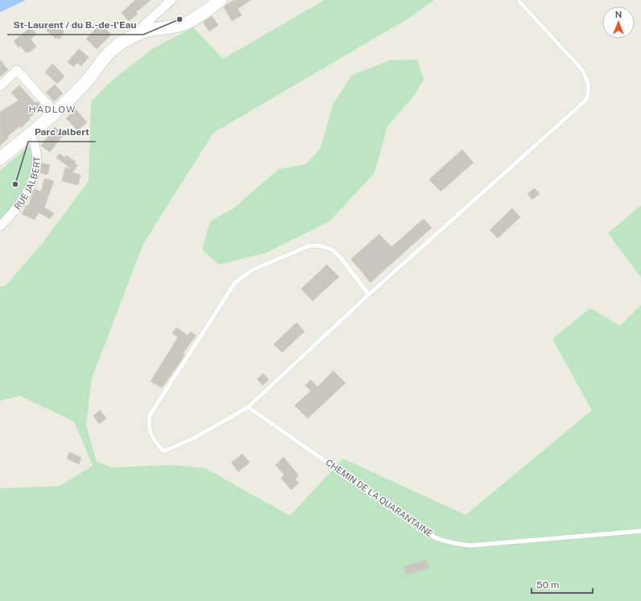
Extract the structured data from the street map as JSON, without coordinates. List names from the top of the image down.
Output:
{
  "streets": {
    "street": ["RUE JALBERT"],
    "lane": ["CHEMIN DE LA QUARANTAINE"]
  },
  "districts": ["HADLOW"],
  "places": ["St-Laurent / du B.-de-l'Eau", "Parc Jalbert"],
  "scale_bar": "50 m",
  "north": "top"
}
